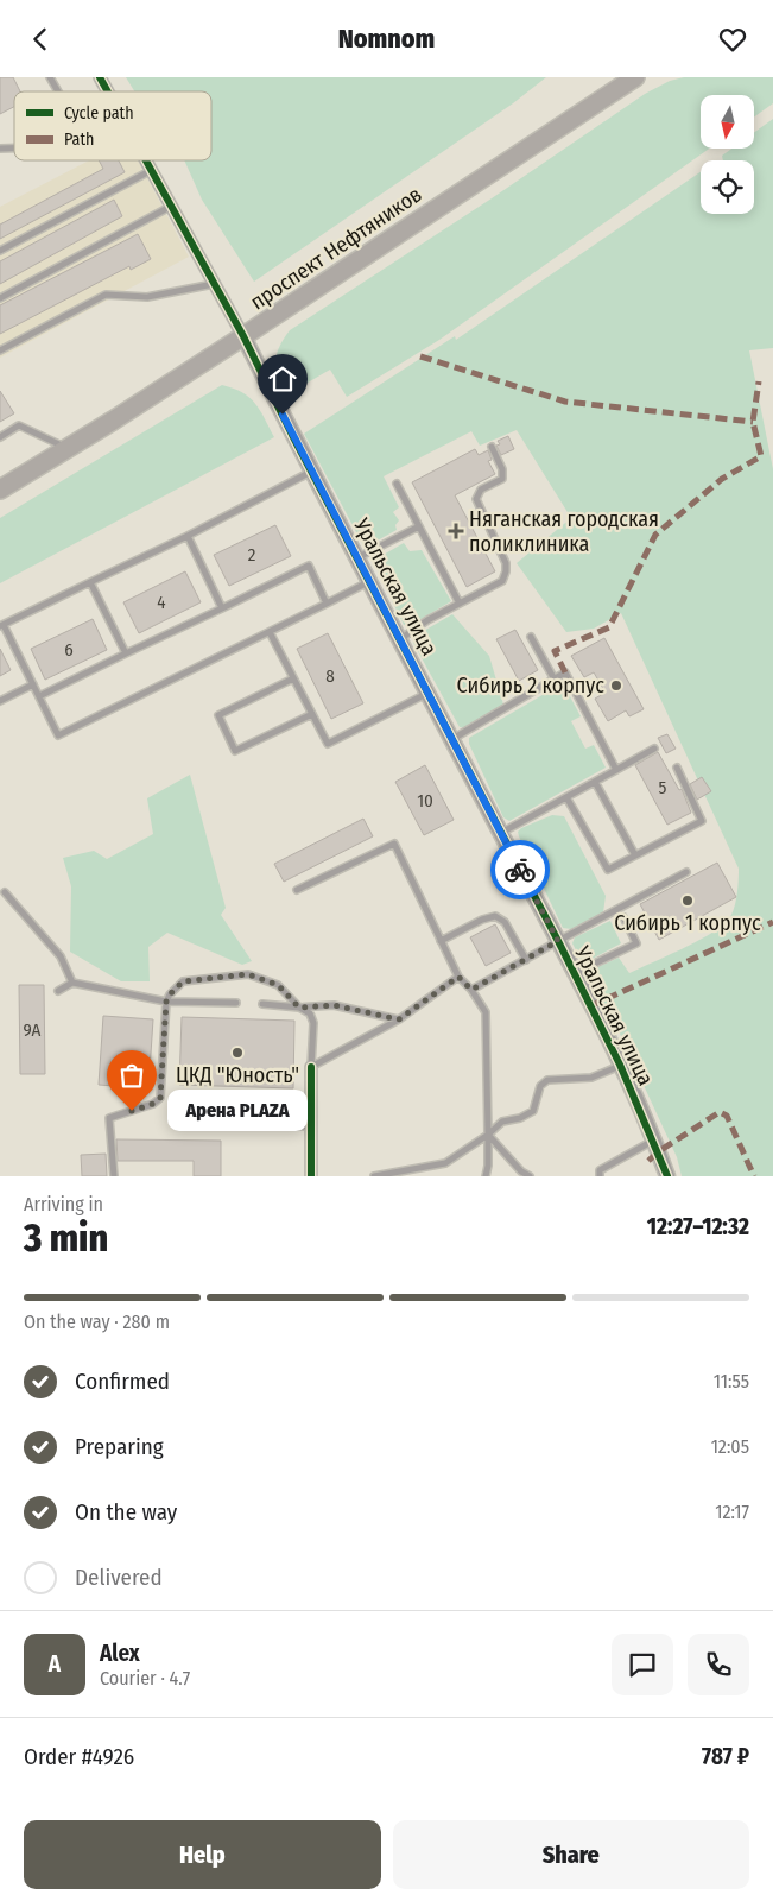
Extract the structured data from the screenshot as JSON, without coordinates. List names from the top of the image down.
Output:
{
  "streets": {
    "main road": ["проспект Нефтяников"],
    "street": ["Уральская улица"]
  },
  "crossings": [
    ["проспект Нефтяников", "Уральская улица"]
  ],
  "places": {
    "health": ["Няганская городская поликлиника"],
    "other": [
      "Сибирь 2 корпус",
      "Сибирь 1 корпус",
      "ЦКД \"Юность\"",
      "Арена PLAZA"
    ]
  },
  "house_numbers": [
    "2",
    "4",
    "6",
    "8",
    "5",
    "10",
    "9А"
  ],
  "legend": ["Cycle path", "Path"],
  "north": "bottom",
  "page": {
    "header": "Nomnom",
    "bubble": "Арена PLAZA",
    "heading": ["3 min", "Arriving in", "12:27–12:32"],
    "panel": [
      "Alex",
      "Courier · 4.7",
      "Order #4926",
      "787 ₽"
    ],
    "bar": "On the way · 280 m",
    "list": [
      ["Confirmed", "11:55"],
      ["Preparing", "12:05"],
      ["On the way", "12:17"],
      "Delivered"
    ],
    "round": "A",
    "buttons": ["Help", "Share"]
  }
}
